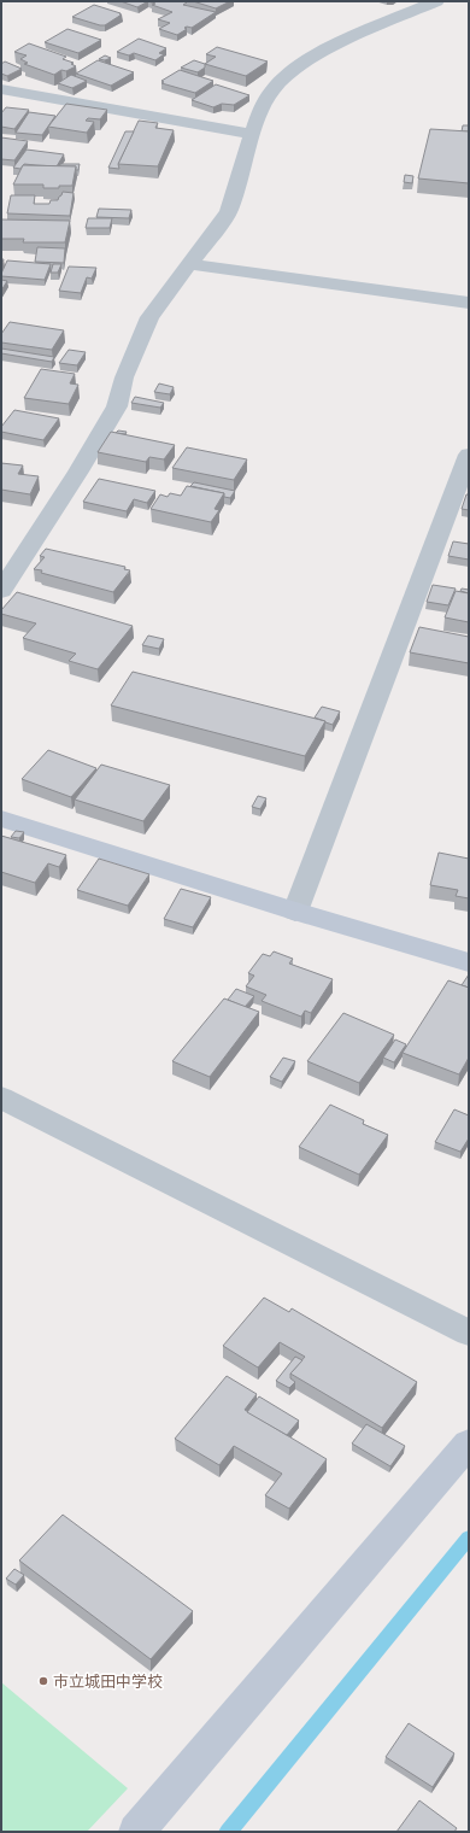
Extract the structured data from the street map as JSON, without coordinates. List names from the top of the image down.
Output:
{
  "places": ["市立城田中学校"]
}
